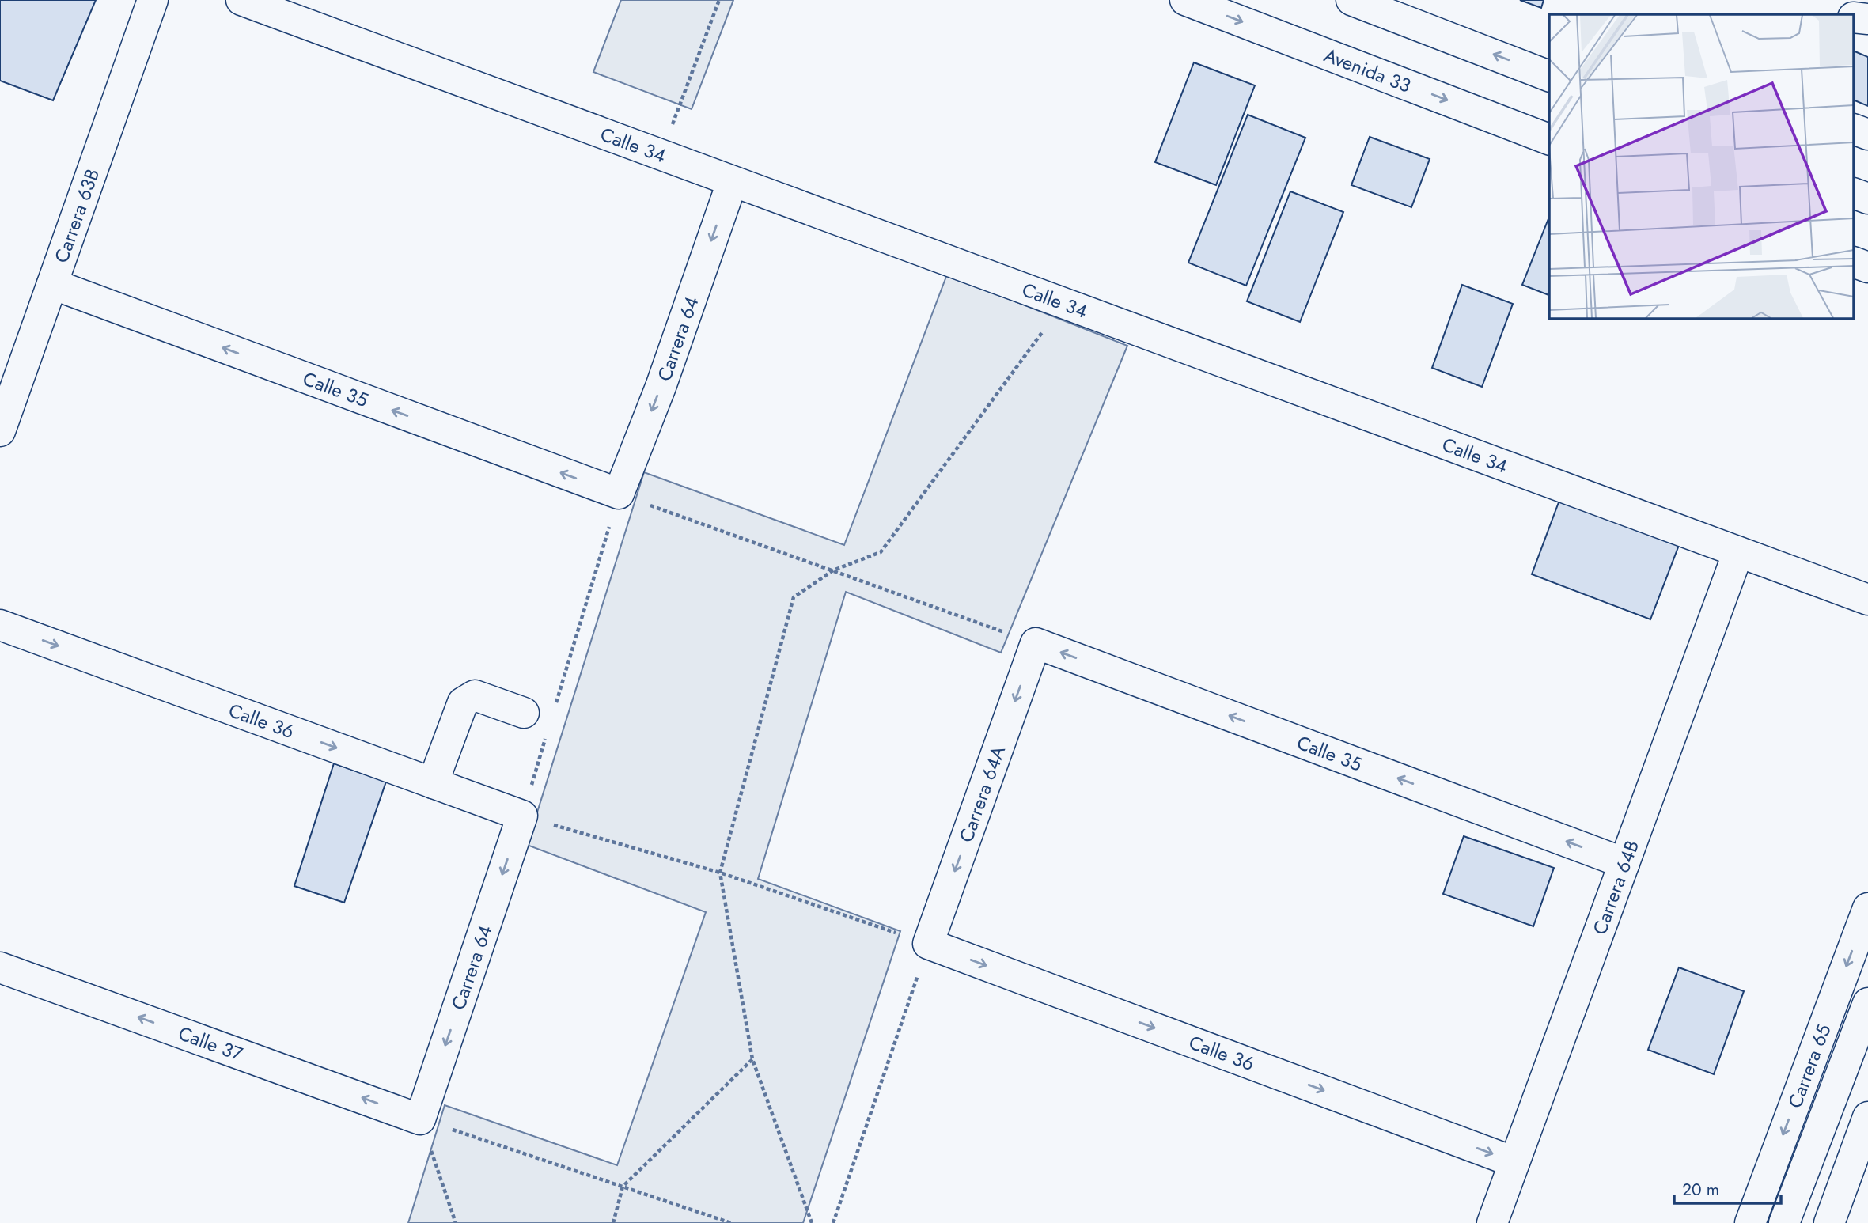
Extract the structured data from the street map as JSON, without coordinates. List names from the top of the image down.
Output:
{
  "streets": {
    "street": [
      "Avenida 33",
      "Calle 34",
      "Carrera 63B",
      "Carrera 64",
      "Calle 35",
      "Calle 36",
      "Carrera 64A",
      "Carrera 64B",
      "Calle 37",
      "Carrera 65"
    ]
  },
  "crossings": [
    ["Calle 34", "Carrera 64"],
    ["Calle 34", "Carrera 64B"],
    ["Carrera 63B", "Calle 35"],
    ["Carrera 64", "Calle 35"],
    ["Carrera 64", "Calle 36"],
    ["Carrera 64", "Calle 37"],
    ["Calle 35", "Carrera 64A"],
    ["Calle 35", "Carrera 64B"],
    ["Calle 36", "Carrera 64A"],
    ["Calle 36", "Carrera 64B"]
  ],
  "one_way": [
    "Carrera 64",
    "Calle 35",
    "Calle 36",
    "Carrera 64A",
    "Calle 37"
  ],
  "scale_bar": "20 m"
}
